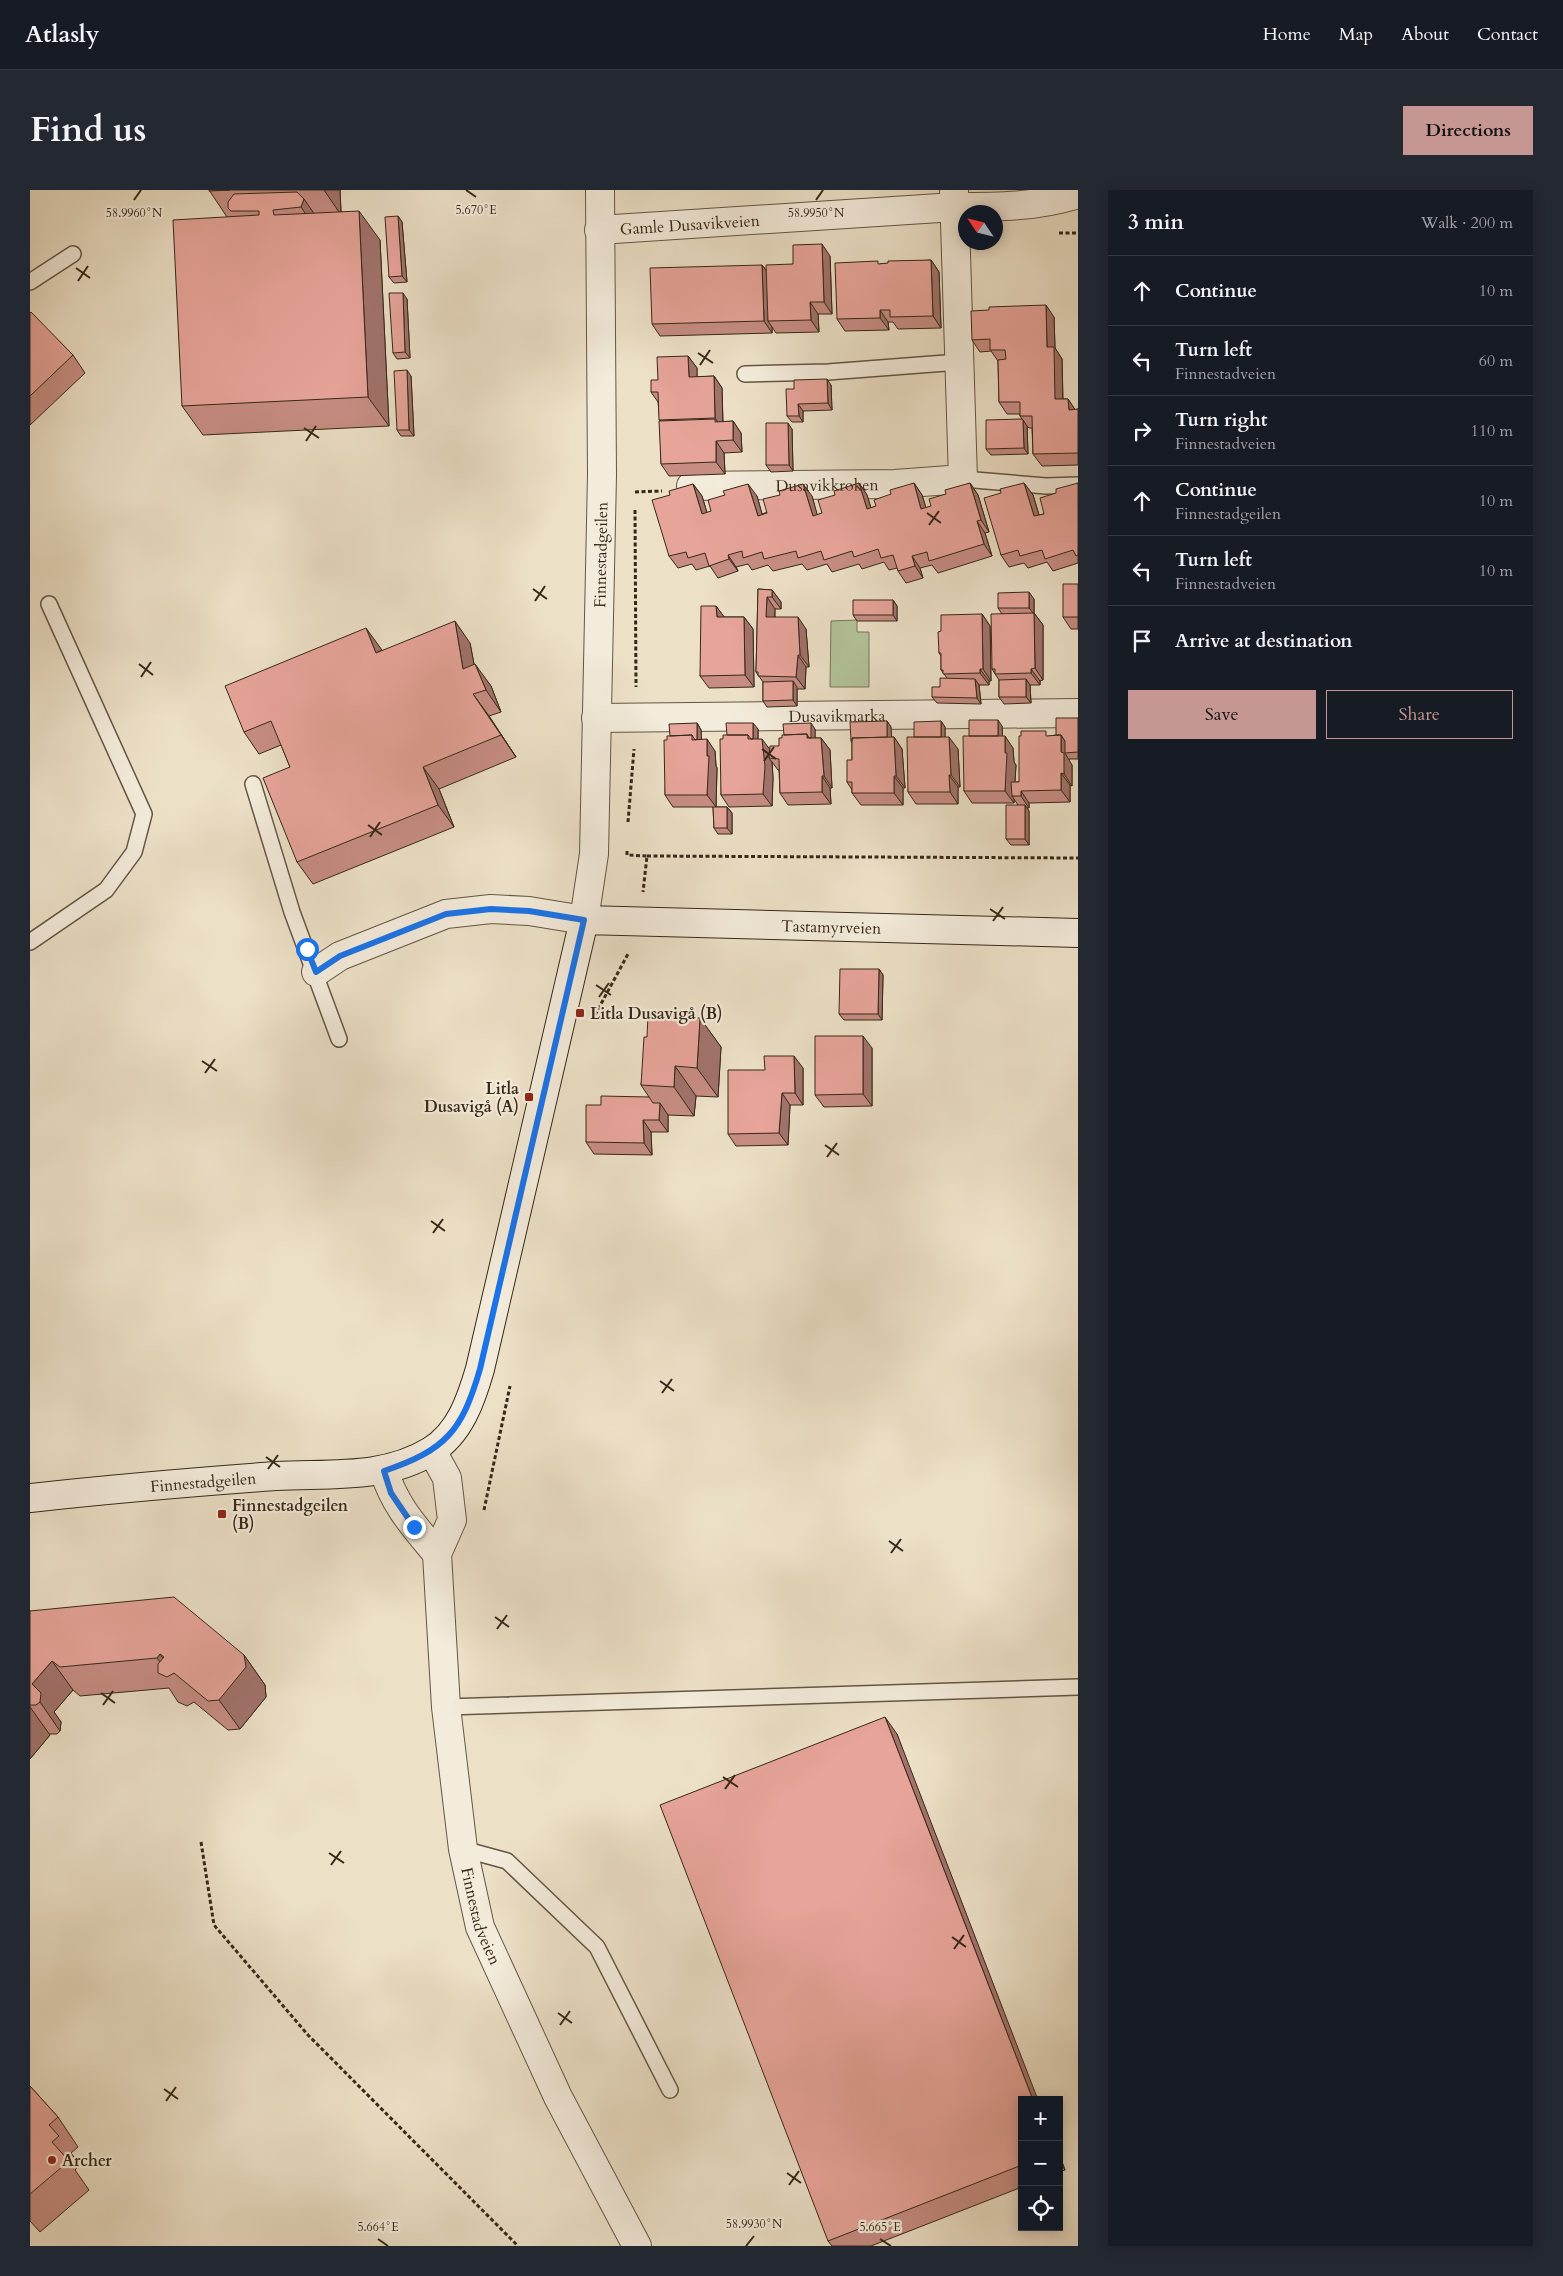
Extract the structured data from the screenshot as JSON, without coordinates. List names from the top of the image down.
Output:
{
  "streets": {
    "street": [
      "Gamle Dusavikveien",
      "Dusavikkroken",
      "Finnestadgeilen",
      "Dusavikmarka",
      "Tastamyrveien",
      "Finnestadveien"
    ]
  },
  "crossings": [
    ["Gamle Dusavikveien", "Finnestadgeilen"],
    ["Finnestadgeilen", "Dusavikmarka"],
    ["Finnestadgeilen", "Tastamyrveien"],
    ["Finnestadgeilen", "Finnestadveien"]
  ],
  "places": {
    "transit": ["Litla Dusavigå (B)", "Litla Dusavigå (A)", "Finnestadgeilen (B)"],
    "other": ["Archer"]
  },
  "north": "top left",
  "page": {
    "header": "Atlasly",
    "nav": [
      "Home",
      "Map",
      "About",
      "Contact"
    ],
    "title": "Find us",
    "buttons": [
      "Directions",
      ["Save", "Share"]
    ],
    "heading": ["3 min", "Walk · 200 m"],
    "list": [
      ["Continue", "10 m"],
      ["Turn left", "Finnestadveien", "60 m"],
      ["Turn right", "Finnestadveien", "110 m"],
      ["Continue", "Finnestadgeilen", "10 m"],
      ["Turn left", "Finnestadveien", "10 m"],
      "Arrive at destination"
    ],
    "map_buttons": ["+", "−"]
  },
  "coordinates": [
    "5.670°E",
    "58.9960°N",
    "58.9950°N",
    "58.9930°N",
    "5.664°E",
    "5.665°E"
  ]
}
